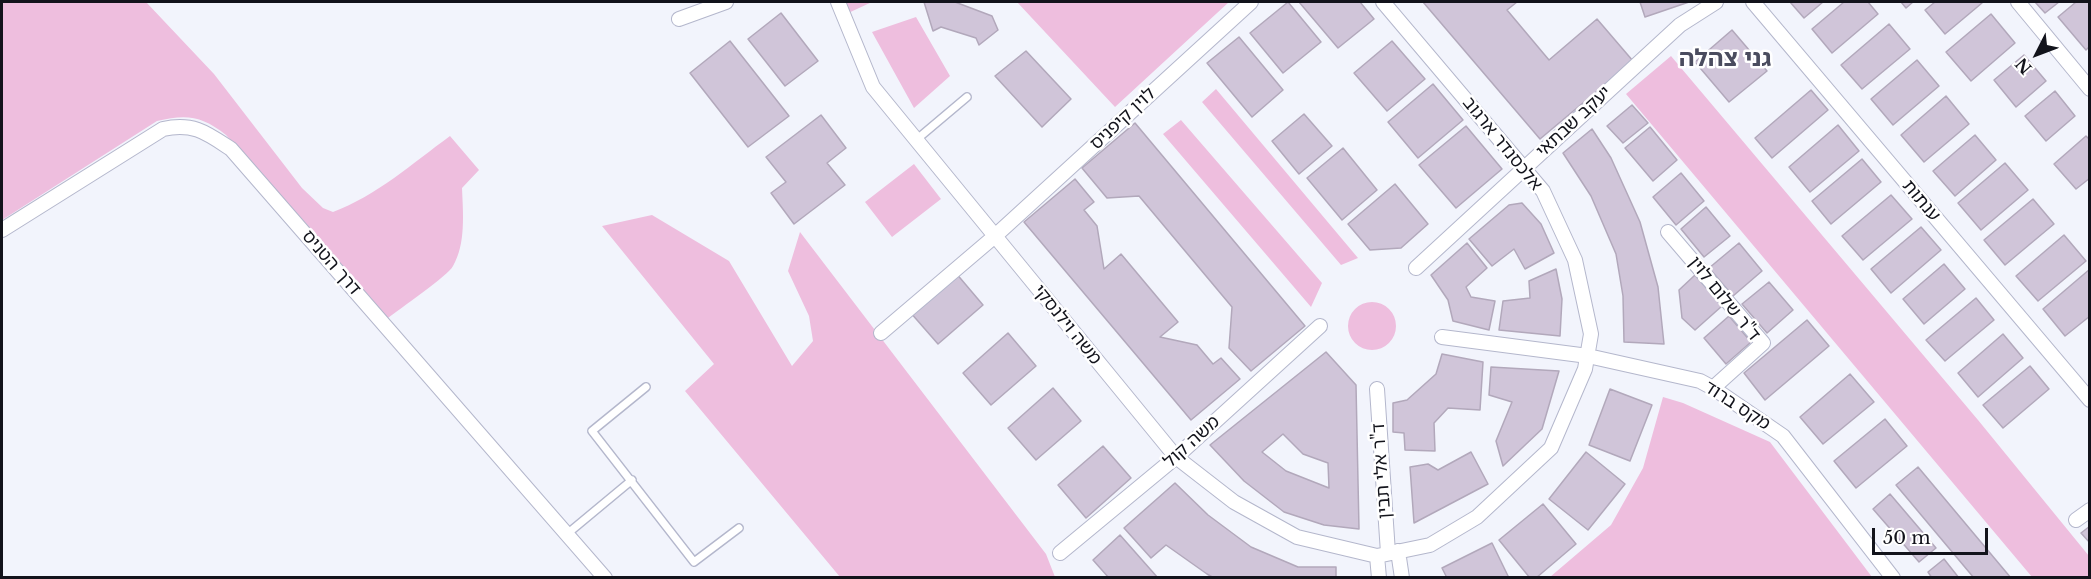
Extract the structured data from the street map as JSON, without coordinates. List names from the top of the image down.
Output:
{
  "streets": {
    "street": [
      "לוין קיפניס",
      "יעקב שבתאי",
      "אלכסנדר ארגוב",
      "ענתות",
      "דרך הטניס",
      "ד\"ר שלום לוין",
      "משה וילנסקי",
      "מקס ברוד",
      "משה קול",
      "ד\"ר אלי תבין"
    ]
  },
  "crossings": [
    ["לוין קיפניס", "משה וילנסקי"],
    ["יעקב שבתאי", "אלכסנדר ארגוב"],
    ["אלכסנדר ארגוב", "משה וילנסקי"],
    ["אלכסנדר ארגוב", "מקס ברוד"],
    ["אלכסנדר ארגוב", "ד\"ר אלי תבין"],
    ["ד\"ר שלום לוין", "מקס ברוד"],
    ["משה וילנסקי", "משה קול"],
    ["משה וילנסקי", "ד\"ר אלי תבין"]
  ],
  "districts": ["גני צהלה"],
  "scale_bar": "50 m",
  "north": "bottom left"
}
